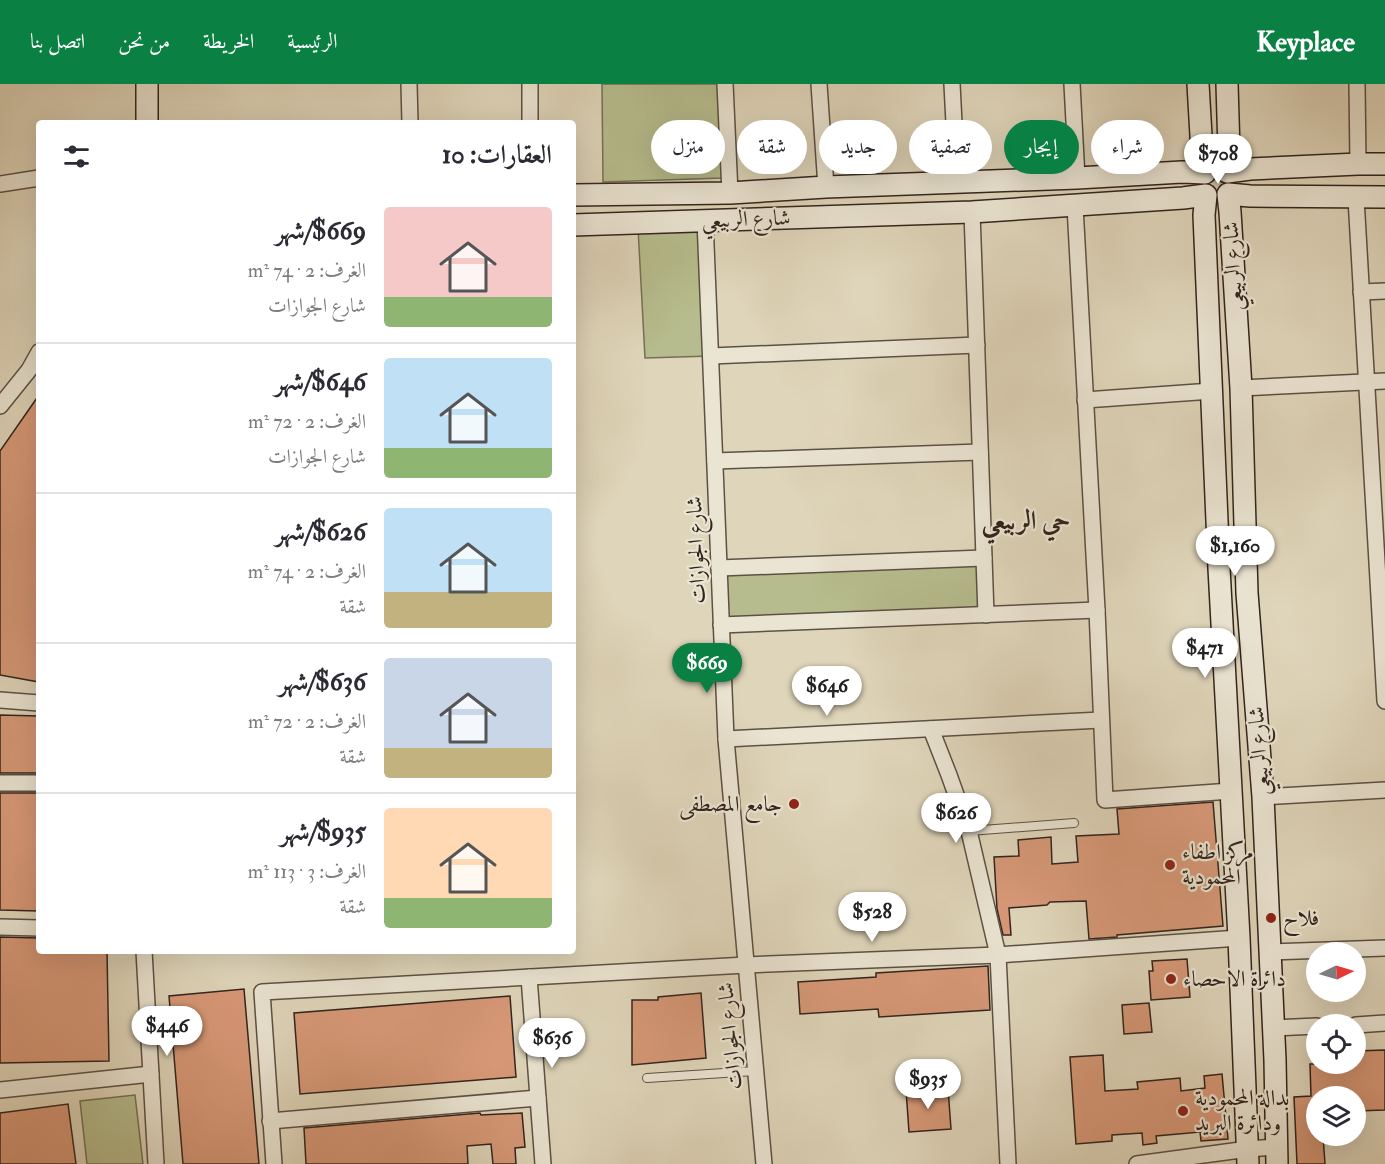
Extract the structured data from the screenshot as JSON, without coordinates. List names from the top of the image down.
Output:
{
  "streets": {
    "street": ["شارع الربيعي", "شارع الجوازات"]
  },
  "crossings": [
    ["شارع الربيعي", "شارع الجوازات"]
  ],
  "districts": ["حي الربيعي"],
  "places": [
    "جامع المصطفى",
    "مركز اطفاء المحمودية",
    "فلاح",
    "دائرة الاحصاء",
    "بدالة المحمودية ودائرة البريد"
  ],
  "north": "right",
  "page": {
    "header": "Keyplace",
    "nav": [
      "الرئيسية",
      "الخريطة",
      "من نحن",
      "اتصل بنا"
    ],
    "chip": [
      "شراء",
      "إيجار",
      "تصفية",
      "جديد",
      "شقة",
      "منزل"
    ],
    "heading": "العقارات: 10",
    "price": [
      "$708",
      "$1,160",
      "$471",
      "$669",
      "$646",
      "$626",
      "$528",
      "$446",
      "$636",
      "$935"
    ],
    "list": [
      {
        "name": "$669/شهر",
        "note": "الغرف: 2 · 74 m² · شارع الجوازات"
      },
      {
        "name": "$646/شهر",
        "note": "الغرف: 2 · 72 m² · شارع الجوازات"
      },
      {
        "name": "$626/شهر",
        "note": "الغرف: 2 · 74 m² · شقة"
      },
      {
        "name": "$636/شهر",
        "note": "الغرف: 2 · 72 m² · شقة"
      },
      {
        "name": "$935/شهر",
        "note": "الغرف: 3 · 113 m² · شقة"
      }
    ]
  }
}
